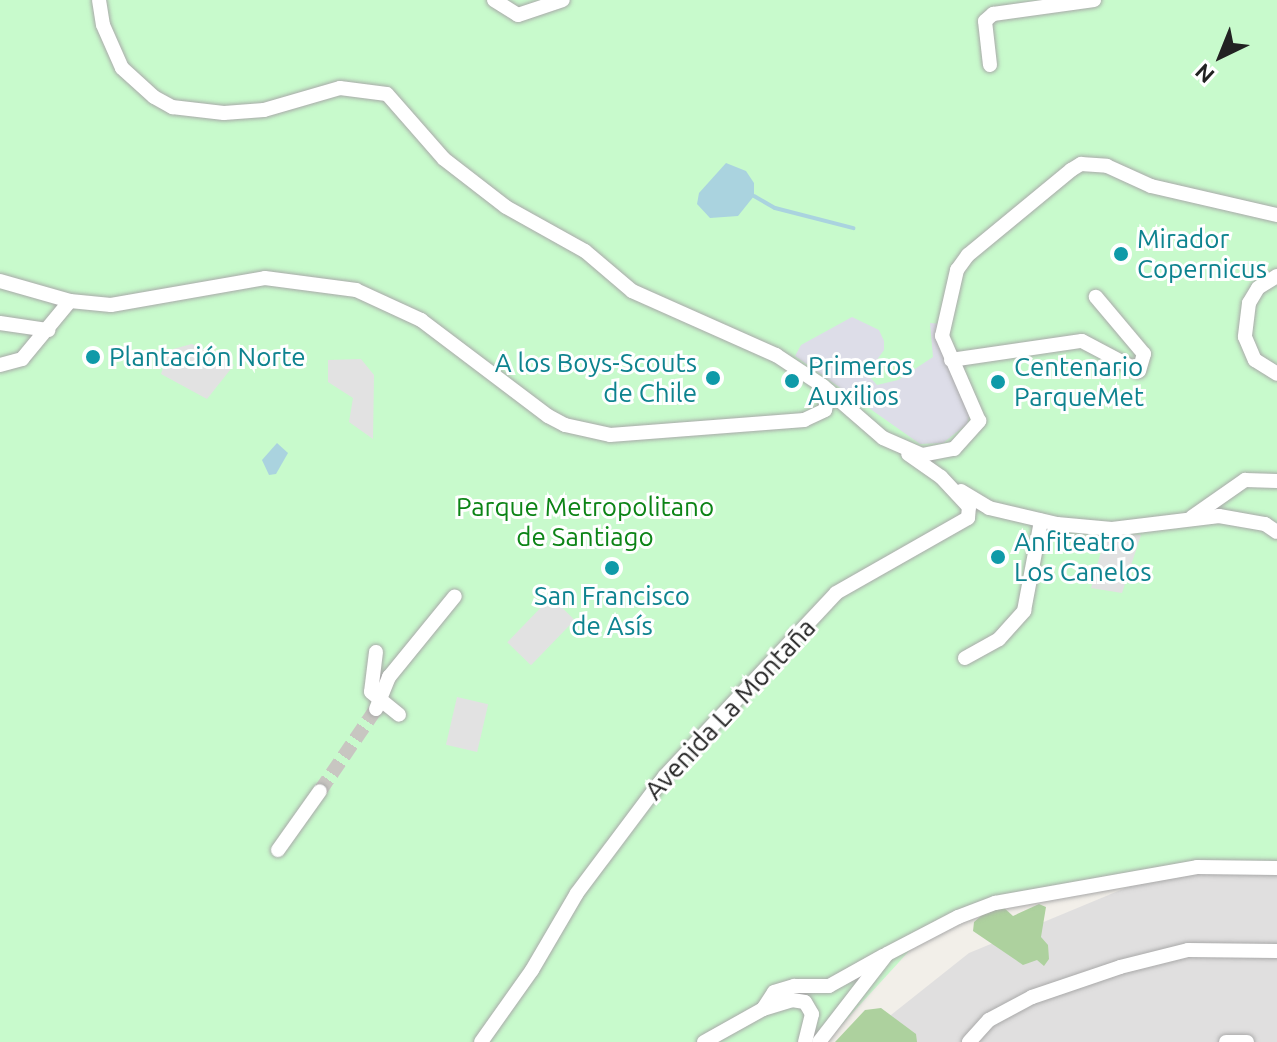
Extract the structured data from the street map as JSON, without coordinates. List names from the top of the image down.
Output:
{
  "streets": {
    "street": ["Avenida La Montaña"]
  },
  "parks": ["Parque Metropolitano de Santiago"],
  "places": [
    "Mirador Copernicus",
    "Plantación Norte",
    "A los Boys-Scouts de Chile",
    "Primeros Auxilios",
    "Centenario ParqueMet",
    "Anfiteatro Los Canelos",
    "San Francisco de Asís"
  ],
  "north": "bottom left"
}
